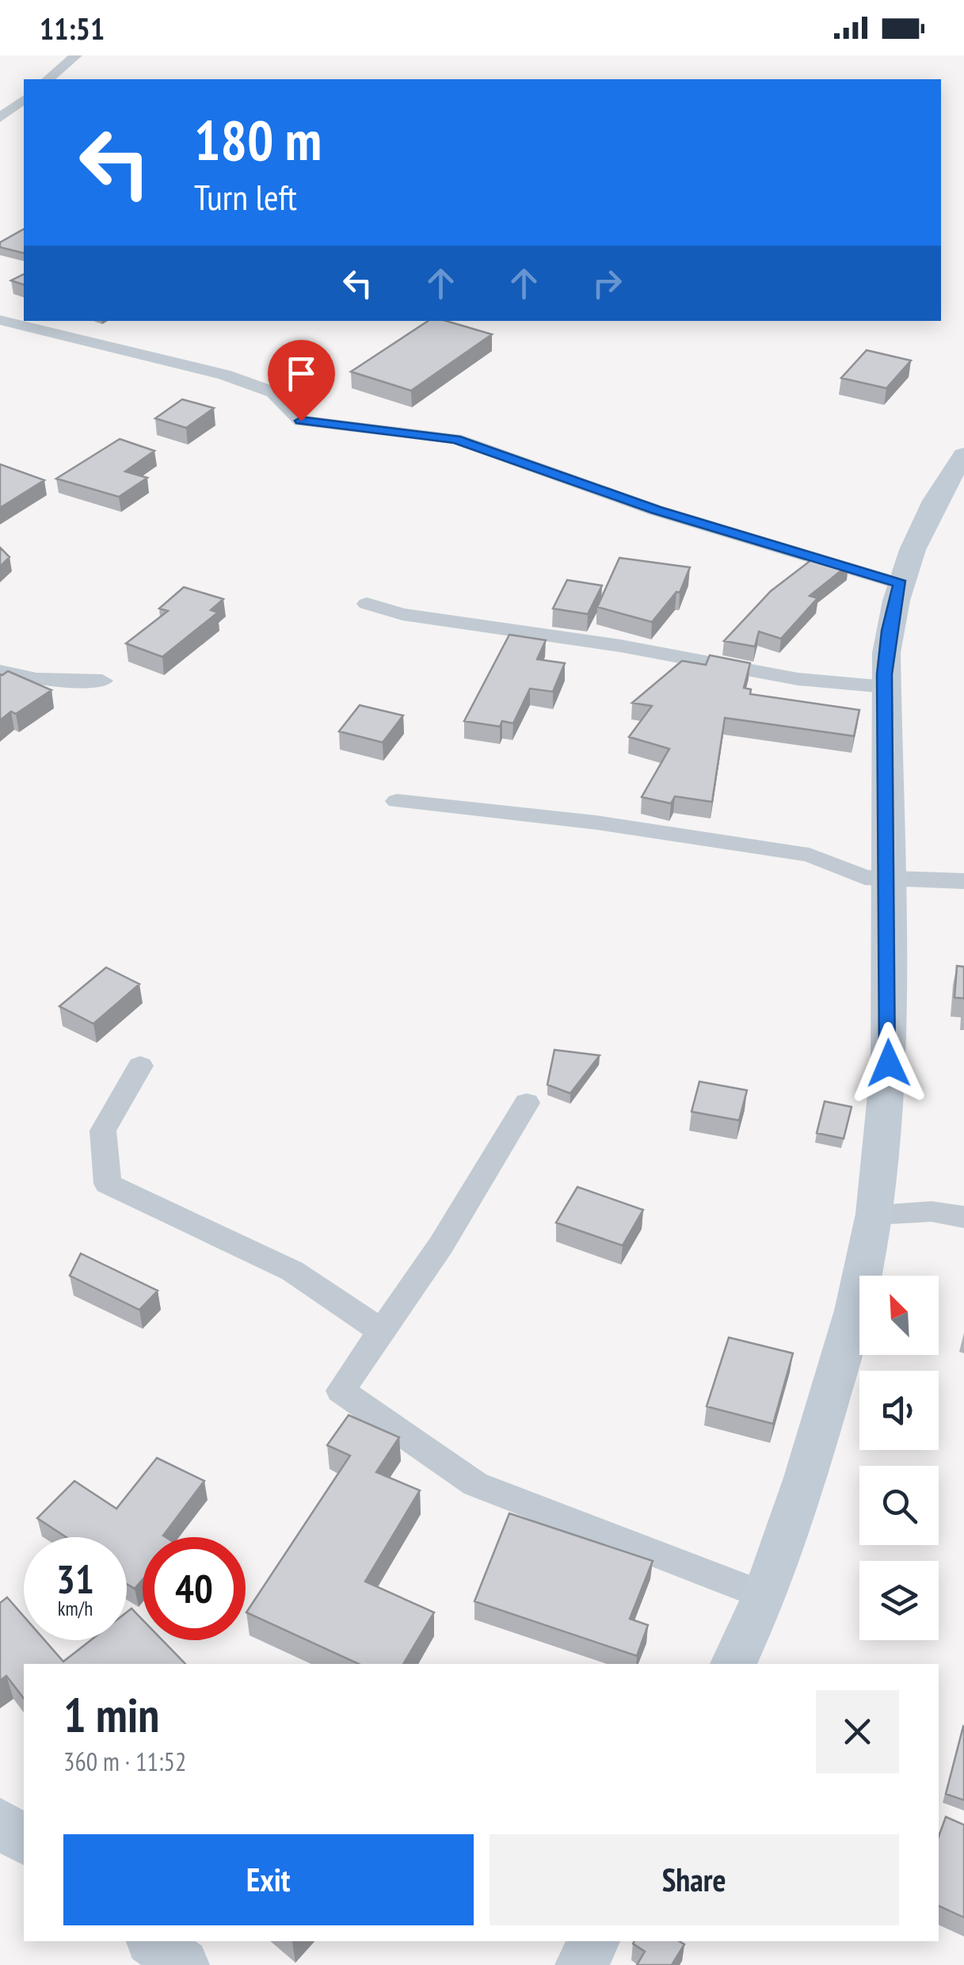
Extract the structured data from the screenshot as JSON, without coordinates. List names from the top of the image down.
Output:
{
  "north": "top left",
  "page": {
    "status": "11:51",
    "turn": ["180 m", "Turn left"],
    "speed": "31 km/h",
    "limit": "40",
    "heading": ["1 min", "360 m · 11:52"],
    "buttons": ["Exit", "Share"]
  }
}
